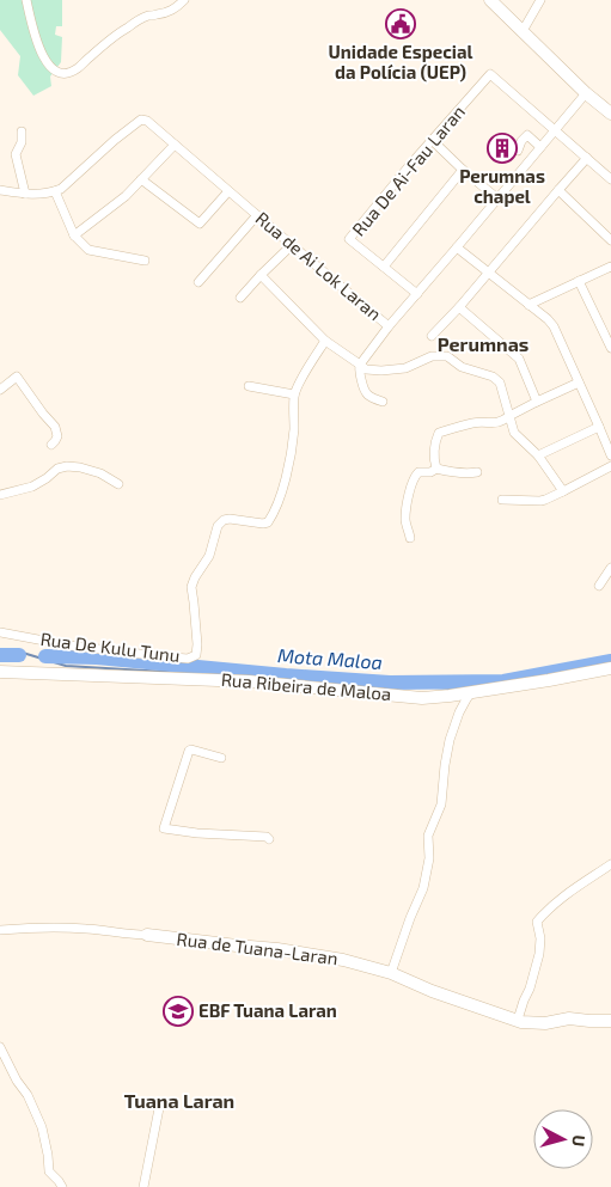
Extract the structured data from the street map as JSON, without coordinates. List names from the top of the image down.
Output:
{
  "streets": {
    "street": [
      "Rua De Ai-Fau Laran",
      "Rua de Ai Lok Laran",
      "Rua De Kulu Tunu",
      "Rua Ribeira de Maloa",
      "Rua de Tuana-Laran"
    ]
  },
  "crossings": [
    ["Rua De Ai-Fau Laran", "Rua de Ai Lok Laran"]
  ],
  "districts": ["Perumnas", "Tuana Laran"],
  "water": ["Mota Maloa"],
  "places": {
    "public building": ["Unidade Especial da Polícia (UEP)"],
    "building": ["Perumnas chapel"],
    "school or university": ["EBF Tuana Laran"]
  },
  "north": "right"
}
